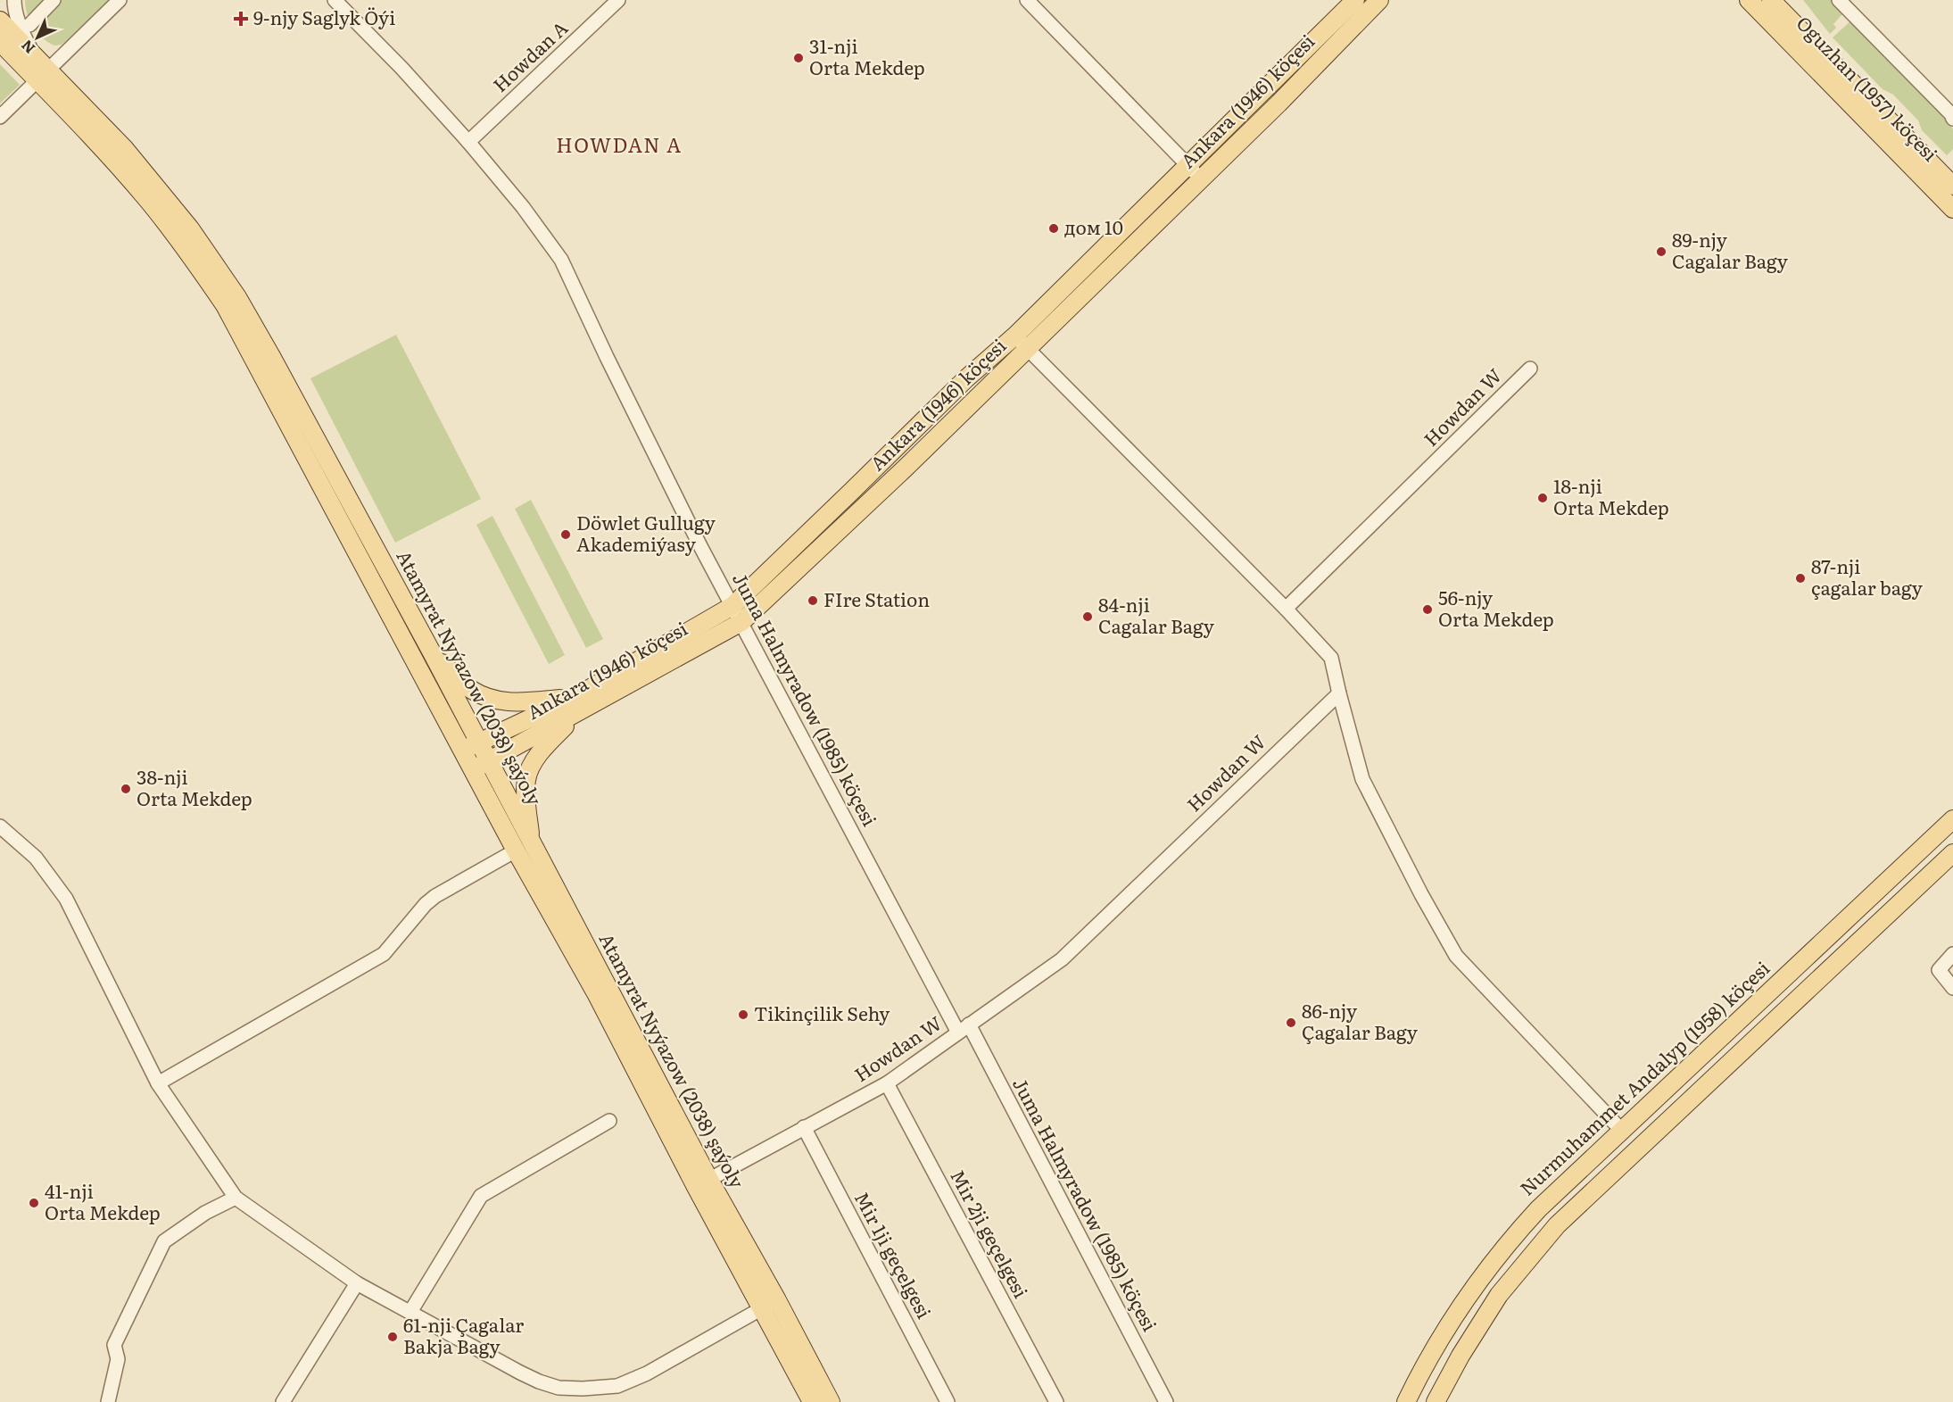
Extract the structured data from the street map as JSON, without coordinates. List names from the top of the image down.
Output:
{
  "streets": {
    "main road": [
      "Oguzhan (1957) köçesi",
      "Ankara (1946) köçesi",
      "Atamyrat Nyýazow (2038) şaýoly",
      "Nurmuhammet Andalyp (1958) köçesi"
    ],
    "street": [
      "Howdan A",
      "Howdan W",
      "Juma Halmyradow (1985) köçesi",
      "Mir 2ji geçelgesi",
      "Mir 1ji geçelgesi"
    ]
  },
  "crossings": [
    ["Howdan A", "Juma Halmyradow (1985) köçesi"],
    ["Ankara (1946) köçesi", "Atamyrat Nyýazow (2038) şaýoly"],
    ["Ankara (1946) köçesi", "Juma Halmyradow (1985) köçesi"],
    ["Howdan W", "Atamyrat Nyýazow (2038) şaýoly"],
    ["Howdan W", "Juma Halmyradow (1985) köçesi"],
    ["Howdan W", "Mir 2ji geçelgesi"],
    ["Howdan W", "Mir 1ji geçelgesi"]
  ],
  "districts": ["HOWDAN A"],
  "places": {
    "health": ["9-njy Saglyk Öýi"],
    "other": [
      "31-nji Orta Mekdep",
      "дом 10",
      "89-njy Cagalar Bagy",
      "18-nji Orta Mekdep",
      "Döwlet Gullugy Akademiýasy",
      "87-nji çagalar bagy",
      "FIre Station",
      "56-njy Orta Mekdep",
      "84-nji Cagalar Bagy",
      "38-nji Orta Mekdep",
      "Tikinçilik Sehy",
      "86-njy Çagalar Bagy",
      "41-nji Orta Mekdep",
      "61-nji Çagalar Bakja Bagy"
    ]
  },
  "north": "bottom left"
}
